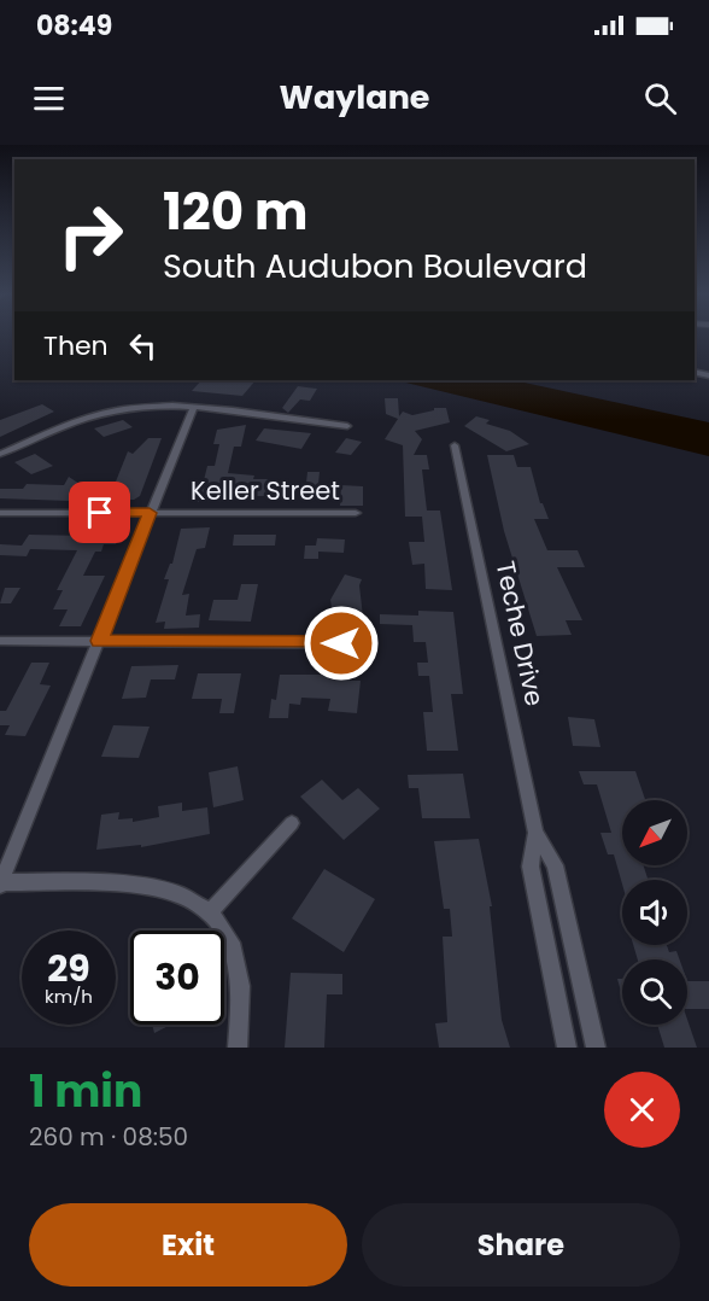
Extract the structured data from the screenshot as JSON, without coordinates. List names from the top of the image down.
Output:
{
  "streets": {
    "street": ["Keller Street", "Teche Drive"]
  },
  "north": "bottom left",
  "page": {
    "status": "08:49",
    "header": "Waylane",
    "turn": ["120 m", "South Audubon Boulevard"],
    "then": "Then",
    "speed": "29 km/h",
    "limit": "30",
    "heading": ["1 min", "260 m · 08:50"],
    "buttons": ["Exit", "Share"]
  }
}
